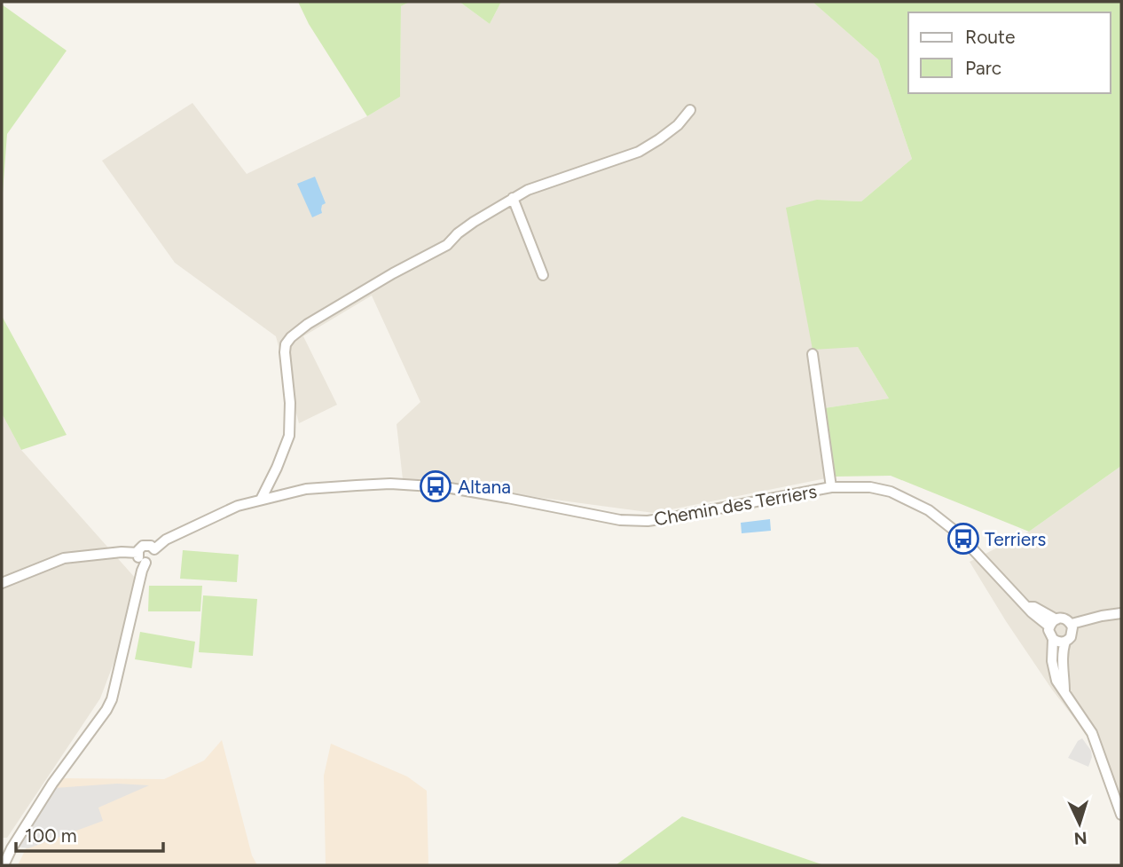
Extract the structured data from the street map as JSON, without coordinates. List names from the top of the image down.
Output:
{
  "streets": {
    "street": ["Chemin des Terriers"]
  },
  "places": {
    "bus stop": ["Altana", "Terriers"]
  },
  "legend": ["Route", "Parc"],
  "scale_bar": "100 m",
  "north": "bottom"
}
